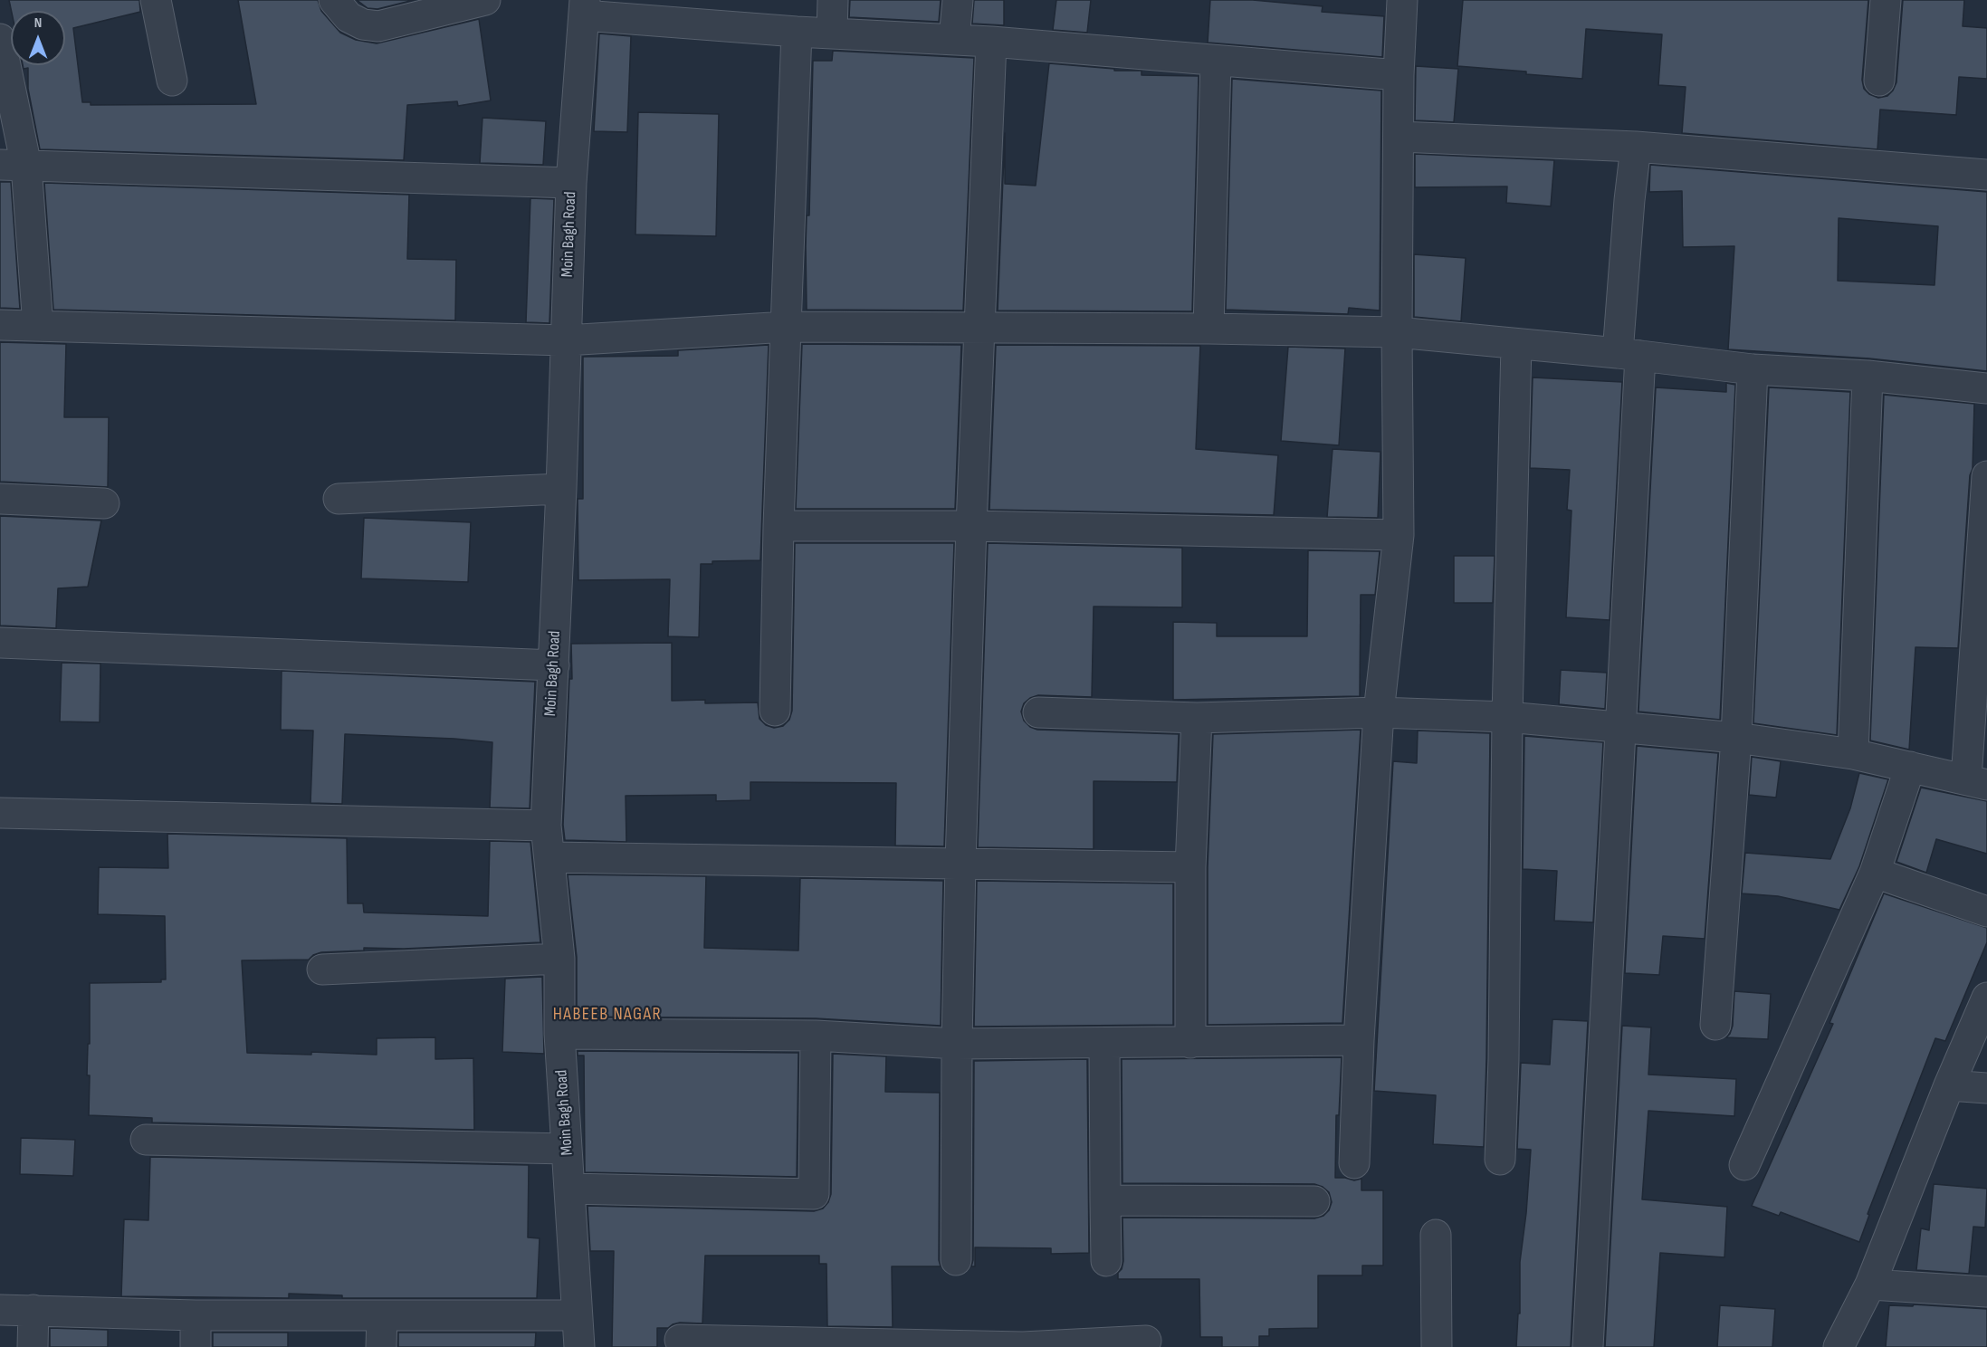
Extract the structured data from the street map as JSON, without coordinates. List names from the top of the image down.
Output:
{
  "streets": {
    "street": ["Moin Bagh Road"]
  },
  "districts": ["HABEEB NAGAR"],
  "north": "top"
}
